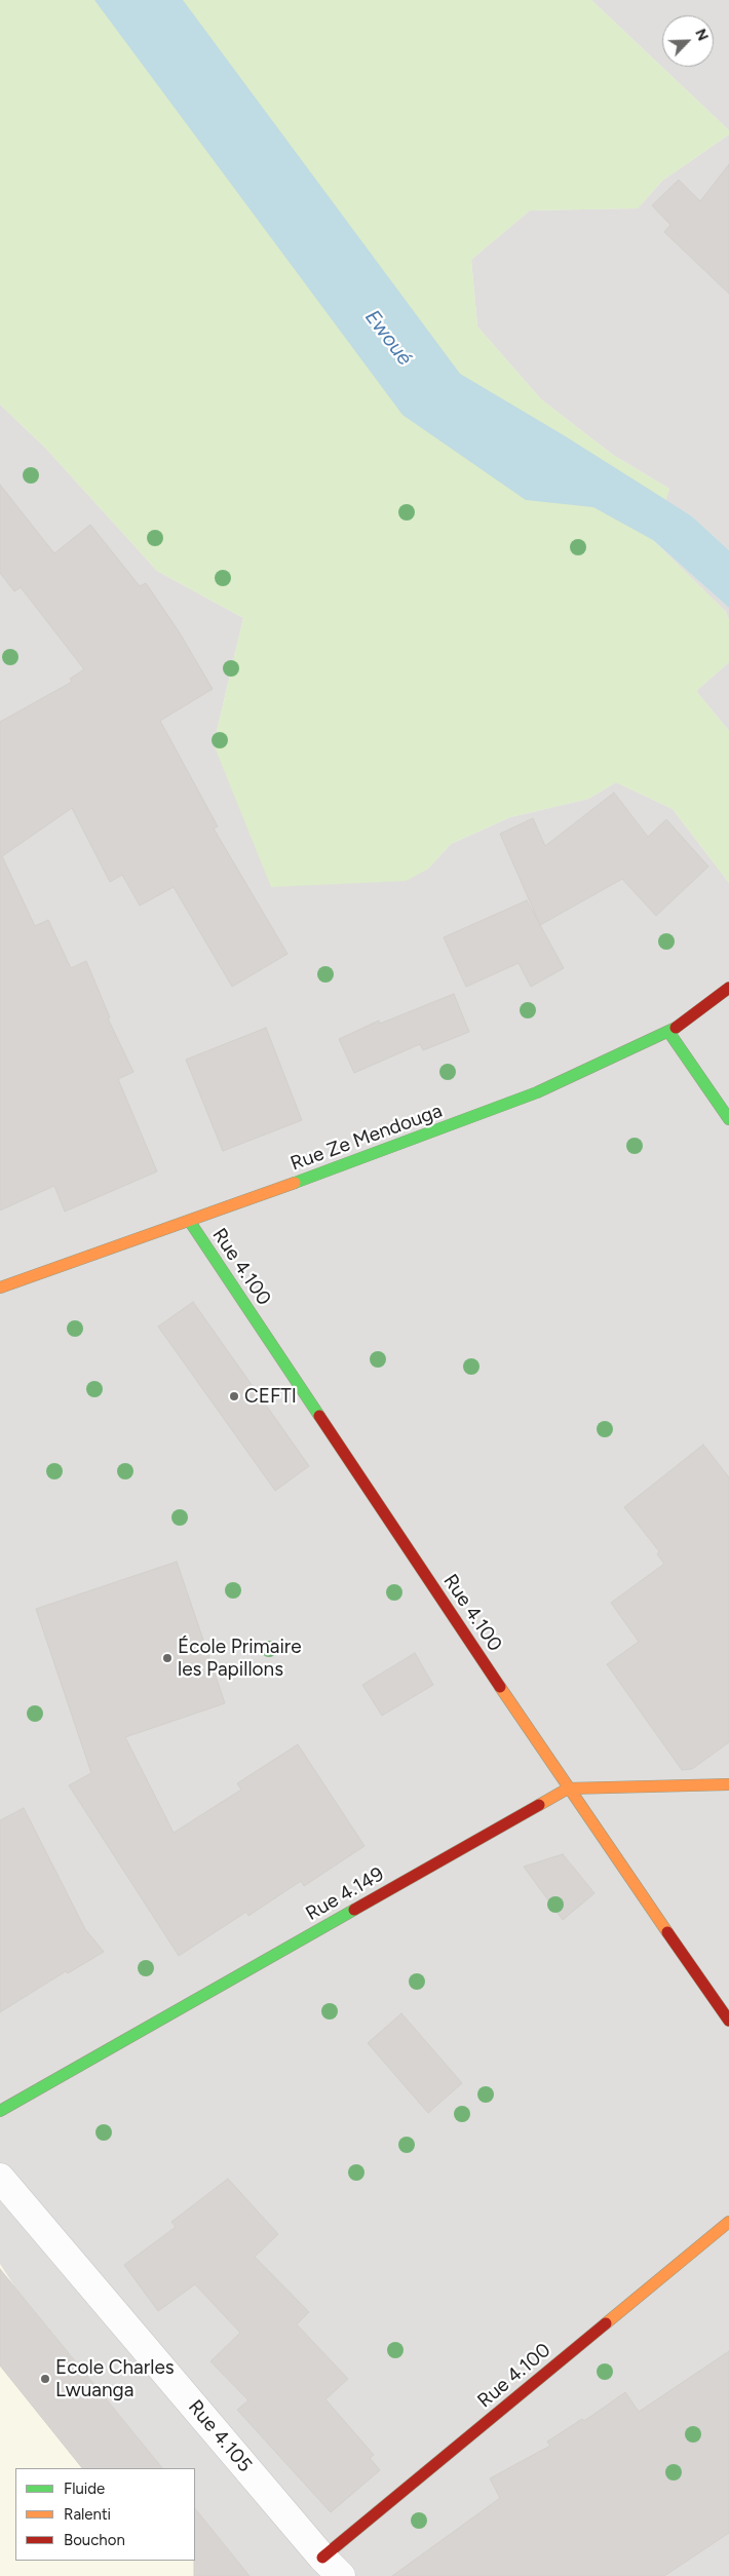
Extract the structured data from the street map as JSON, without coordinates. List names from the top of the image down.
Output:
{
  "streets": {
    "street": [
      "Rue Ze Mendouga",
      "Rue 4.100",
      "Rue 4.149",
      "Rue 4.105"
    ]
  },
  "crossings": [
    ["Rue Ze Mendouga", "Rue 4.100"],
    ["Rue 4.100", "Rue 4.149"],
    ["Rue 4.100", "Rue 4.105"]
  ],
  "water": ["Ewoué"],
  "places": ["CEFTI", "École Primaire les Papillons", "Ecole Charles Lwuanga"],
  "legend": ["Fluide", "Ralenti", "Bouchon"],
  "north": "top right"
}
